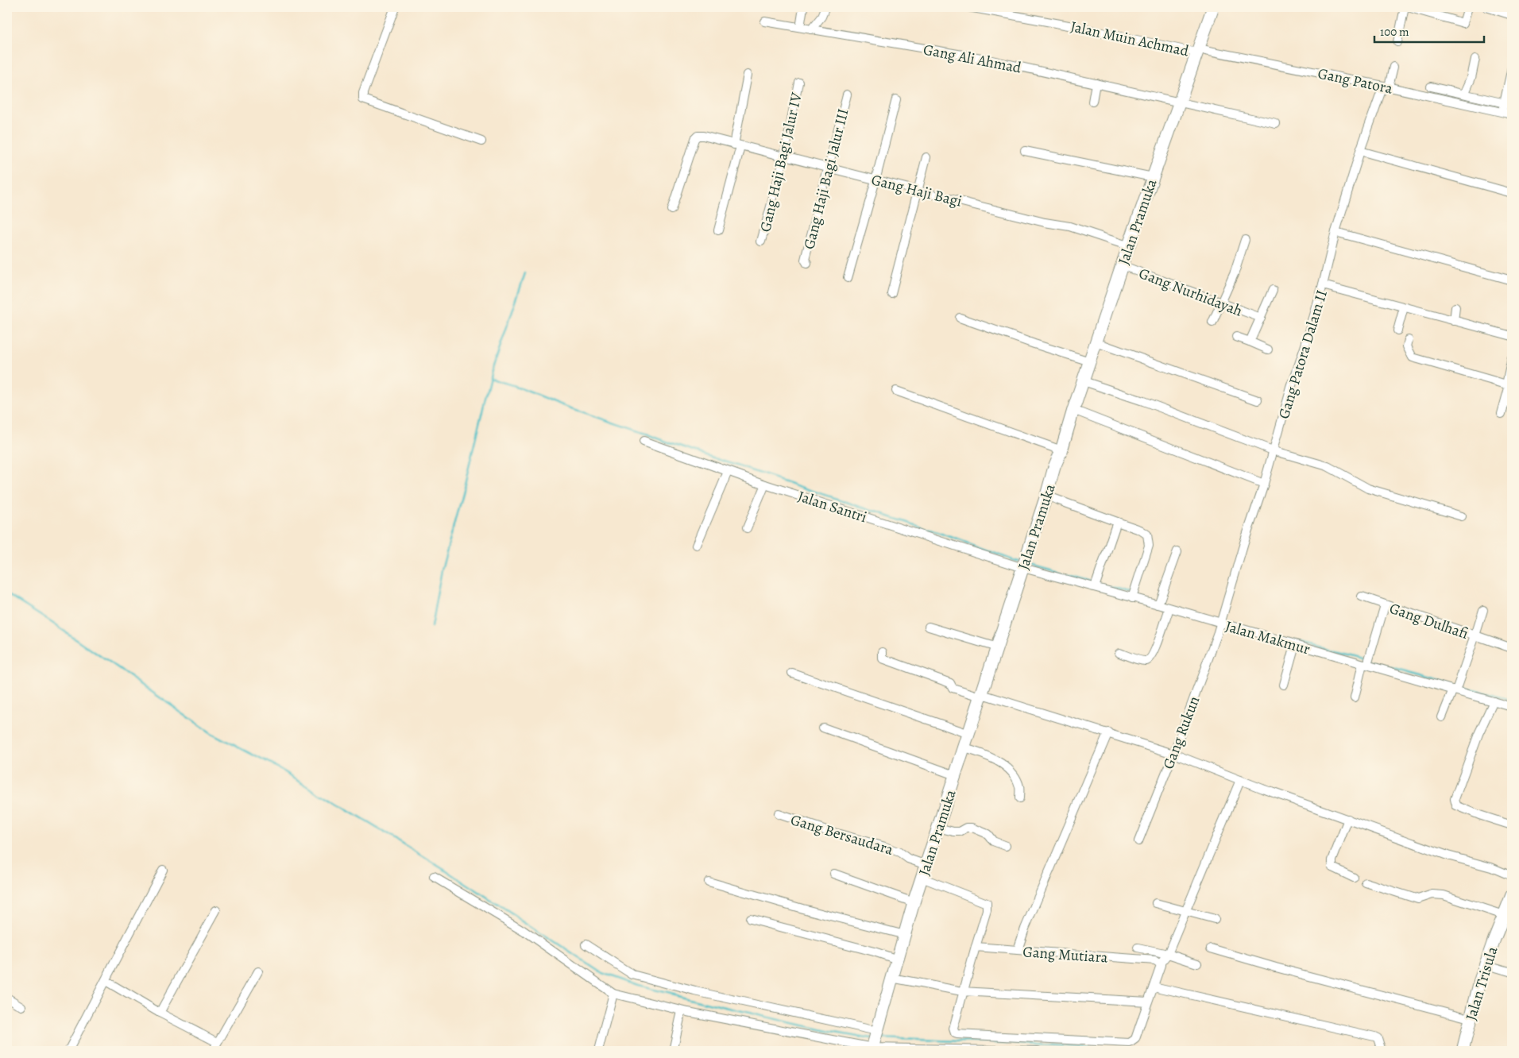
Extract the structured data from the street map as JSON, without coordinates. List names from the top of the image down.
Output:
{
  "streets": {
    "street": [
      "Jalan Muin Achmad",
      "Gang Ali Ahmad",
      "Gang Patora",
      "Gang Haji Bagi Jalur IV",
      "Gang Haji Bagi Jalur III",
      "Gang Haji Bagi",
      "Jalan Pramuka",
      "Gang Nurhidayah",
      "Gang Patora Dalam II",
      "Jalan Santri",
      "Gang Dulhafi",
      "Jalan Makmur",
      "Gang Rukun",
      "Gang Bersaudara",
      "Gang Mutiara",
      "Jalan Trisula"
    ]
  },
  "crossings": [
    ["Jalan Muin Achmad", "Gang Patora"],
    ["Jalan Muin Achmad", "Jalan Pramuka"],
    ["Gang Ali Ahmad", "Jalan Pramuka"],
    ["Gang Patora", "Jalan Pramuka"],
    ["Gang Patora", "Gang Patora Dalam II"],
    ["Gang Haji Bagi Jalur IV", "Gang Haji Bagi"],
    ["Gang Haji Bagi Jalur III", "Gang Haji Bagi"],
    ["Gang Haji Bagi", "Jalan Pramuka"],
    ["Jalan Pramuka", "Gang Nurhidayah"],
    ["Jalan Pramuka", "Jalan Santri"],
    ["Jalan Pramuka", "Jalan Makmur"],
    ["Jalan Pramuka", "Gang Bersaudara"],
    ["Gang Patora Dalam II", "Jalan Makmur"],
    ["Gang Patora Dalam II", "Gang Rukun"],
    ["Jalan Santri", "Jalan Makmur"],
    ["Gang Dulhafi", "Jalan Makmur"],
    ["Jalan Makmur", "Gang Rukun"]
  ],
  "scale_bar": "100 m"
}
